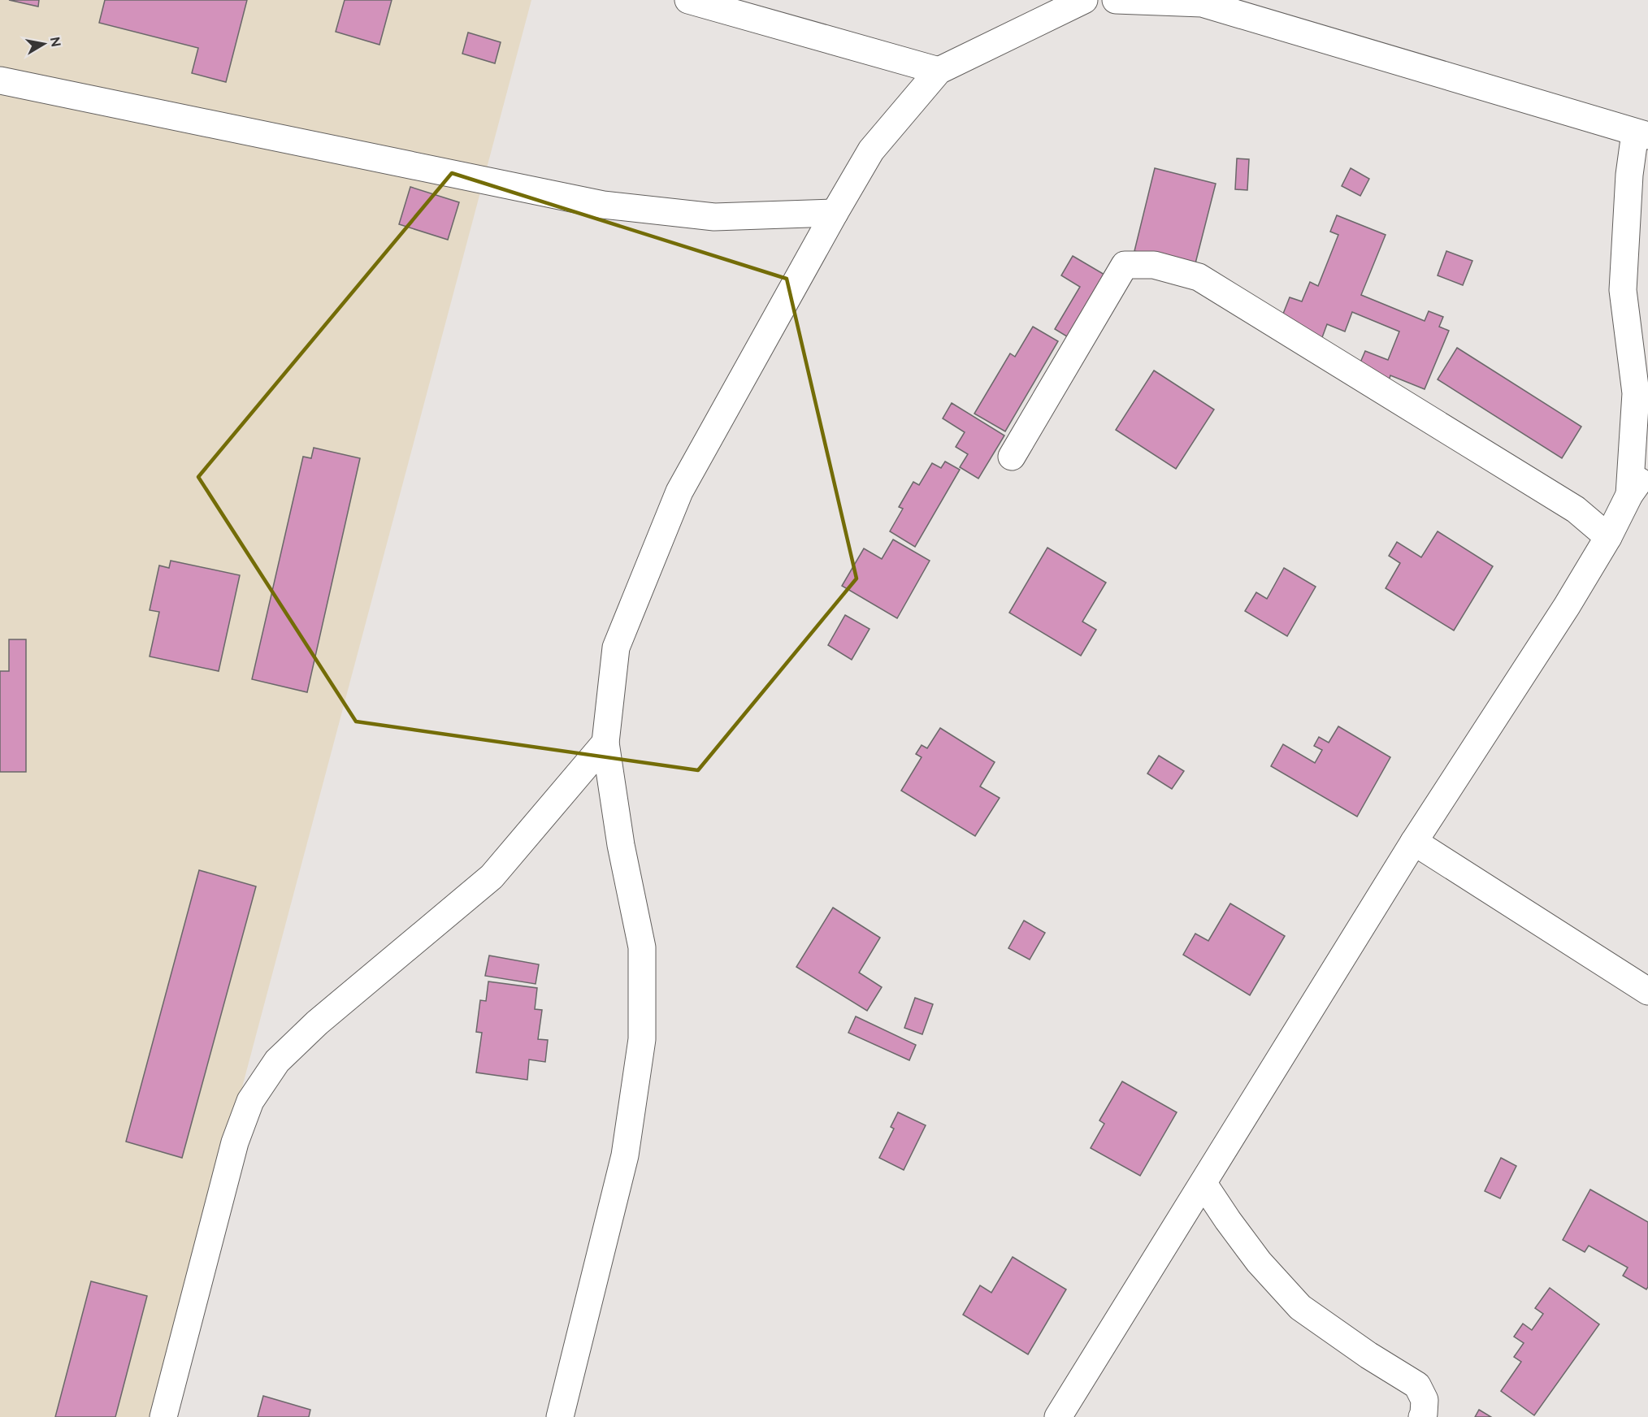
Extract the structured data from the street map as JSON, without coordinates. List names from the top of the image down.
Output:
{
  "north": "right"
}
